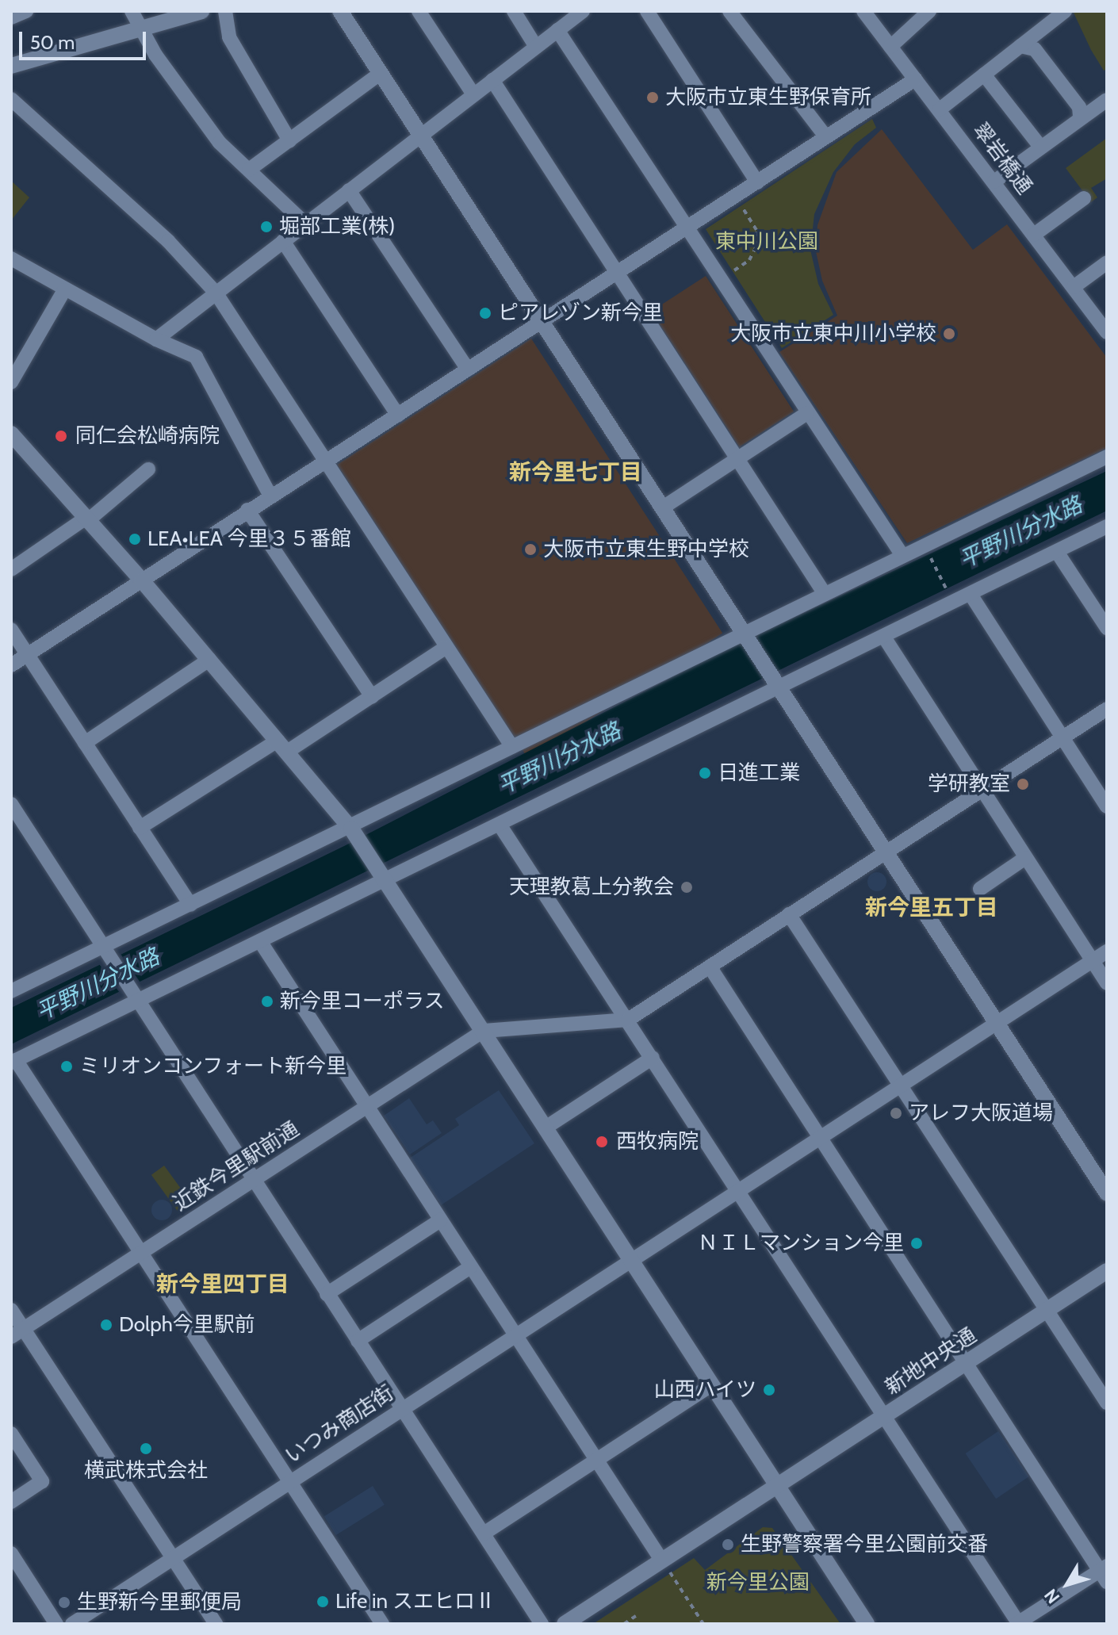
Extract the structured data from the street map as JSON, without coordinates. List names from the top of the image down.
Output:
{
  "streets": {
    "street": [
      "翠岩橋通",
      "近鉄今里駅前通",
      "新地中央通",
      "いつみ商店街"
    ]
  },
  "districts": ["新今里七丁目", "新今里五丁目", "新今里四丁目"],
  "water": ["平野川分水路"],
  "parks": ["東中川公園", "新今里公園"],
  "places": [
    "大阪市立東生野保育所",
    "堀部工業(株)",
    "ピアレゾン新今里",
    "大阪市立東中川小学校",
    "同仁会松崎病院",
    "LEA•LEA 今里３５番館",
    "大阪市立東生野中学校",
    "日進工業",
    "学研教室",
    "天理教葛上分教会",
    "新今里コーポラス",
    "ミリオンコンフォート新今里",
    "アレフ大阪道場",
    "西牧病院",
    "ＮＩＬマンション今里",
    "Dolph今里駅前",
    "山西ハイツ",
    "横武株式会社",
    "生野警察署今里公園前交番",
    "Life in スエヒロⅡ",
    "生野新今里郵便局"
  ],
  "scale_bar": "50 m",
  "north": "bottom left"
}
